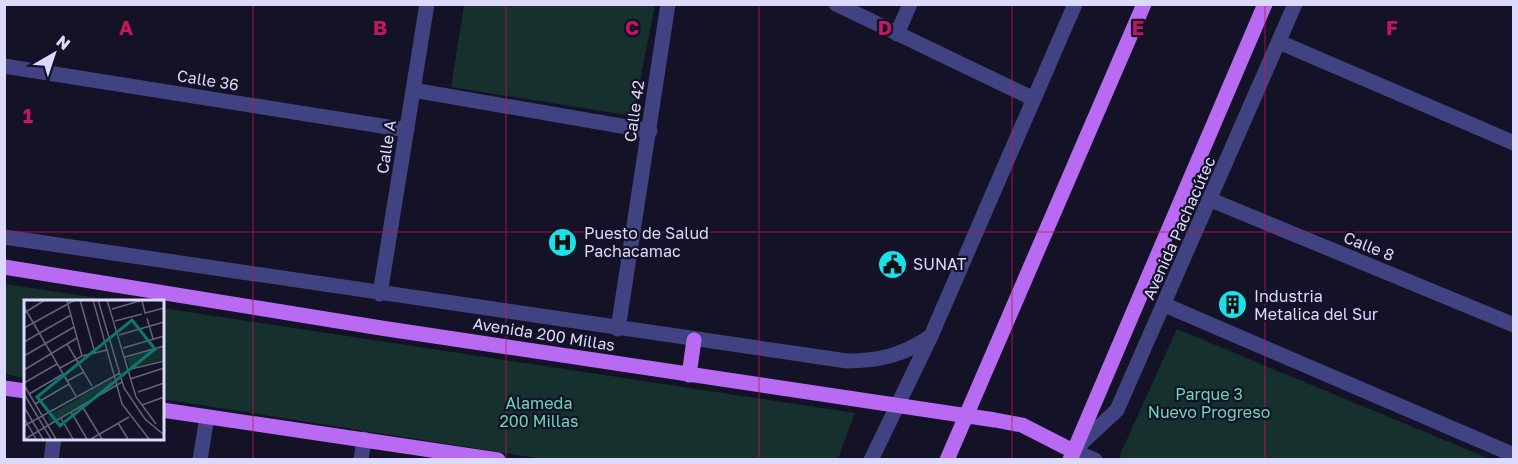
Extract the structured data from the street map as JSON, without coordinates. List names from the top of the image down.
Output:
{
  "streets": {
    "main road": ["Avenida Pachacútec", "Avenida 200 Millas"],
    "street": [
      "Calle 36",
      "Calle 42",
      "Calle A",
      "Calle 8"
    ]
  },
  "crossings": [
    ["Calle 36", "Calle A"],
    ["Calle 42", "Avenida 200 Millas"],
    ["Calle A", "Avenida 200 Millas"],
    ["Avenida Pachacútec", "Calle 8"],
    ["Avenida Pachacútec", "Avenida 200 Millas"]
  ],
  "parks": ["Parque 3 Nuevo Progreso", "Alameda 200 Millas"],
  "places": {
    "hospital": ["Puesto de Salud Pachacamac"],
    "public building": ["SUNAT"],
    "building": ["Industria Metalica del Sur"]
  },
  "north": "top right",
  "grid": {
    "columns": [
      "A",
      "B",
      "C",
      "D",
      "E",
      "F"
    ],
    "rows": ["1"]
  }
}
